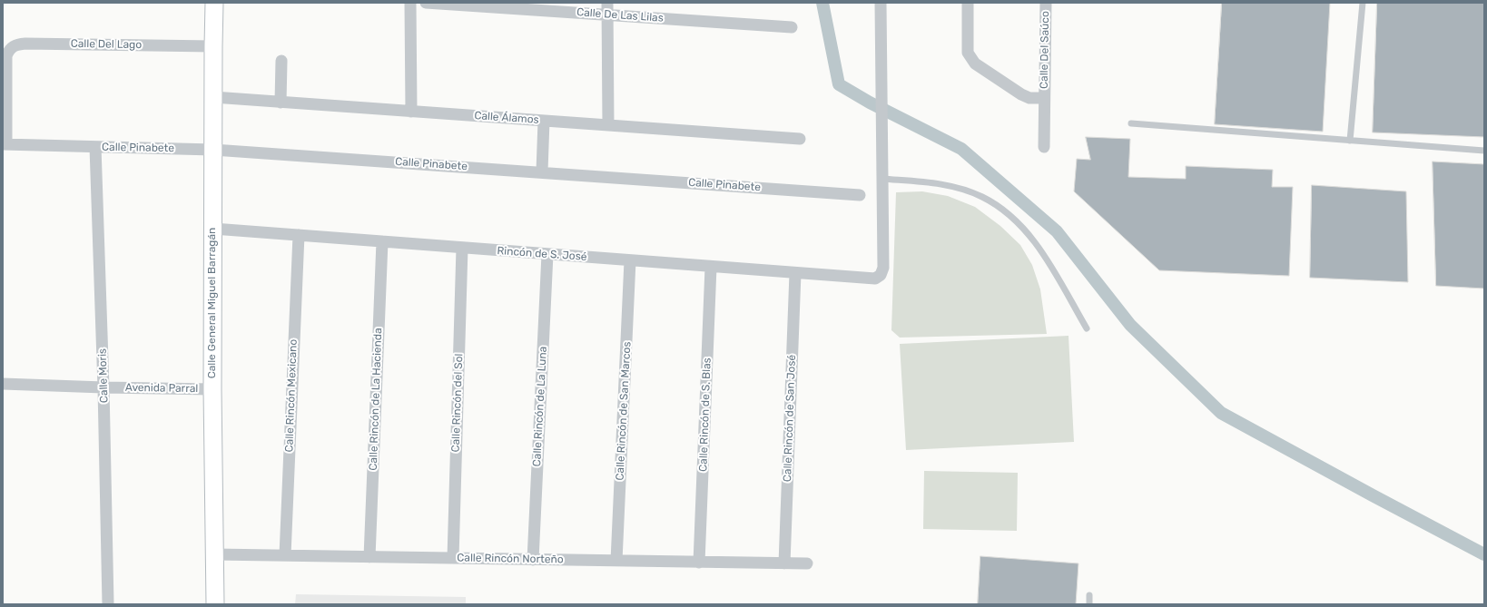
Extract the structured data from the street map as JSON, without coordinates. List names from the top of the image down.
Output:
{
  "streets": {
    "main road": ["Calle General Miguel Barragán"],
    "street": [
      "Calle De Las Lilas",
      "Calle Del Lago",
      "Calle Del Saúco",
      "Calle Álamos",
      "Calle Pinabete",
      "Rincón de S. José",
      "Calle Moris",
      "Avenida Parral",
      "Calle Rincón Mexicano",
      "Calle Rincón de La Hacienda",
      "Calle Rincón del Sol",
      "Calle Rincón de La Luna",
      "Calle Rincón de San Marcos",
      "Calle Rincón de S. Blas",
      "Calle Rincón de San José",
      "Calle Rincón Norteño"
    ]
  },
  "crossings": [
    ["Calle Del Lago", "Calle Pinabete"],
    ["Calle Del Lago", "Calle General Miguel Barragán"],
    ["Calle Álamos", "Calle General Miguel Barragán"],
    ["Calle Pinabete", "Calle General Miguel Barragán"],
    ["Calle Pinabete", "Calle Moris"],
    ["Rincón de S. José", "Calle General Miguel Barragán"],
    ["Rincón de S. José", "Calle Rincón Mexicano"],
    ["Rincón de S. José", "Calle Rincón de La Hacienda"],
    ["Rincón de S. José", "Calle Rincón del Sol"],
    ["Rincón de S. José", "Calle Rincón de La Luna"],
    ["Rincón de S. José", "Calle Rincón de San Marcos"],
    ["Rincón de S. José", "Calle Rincón de S. Blas"],
    ["Rincón de S. José", "Calle Rincón de San José"],
    ["Calle General Miguel Barragán", "Avenida Parral"],
    ["Calle General Miguel Barragán", "Calle Rincón Norteño"],
    ["Calle Moris", "Avenida Parral"],
    ["Calle Rincón Mexicano", "Calle Rincón Norteño"],
    ["Calle Rincón de La Hacienda", "Calle Rincón Norteño"],
    ["Calle Rincón del Sol", "Calle Rincón Norteño"],
    ["Calle Rincón de La Luna", "Calle Rincón Norteño"],
    ["Calle Rincón de San Marcos", "Calle Rincón Norteño"],
    ["Calle Rincón de S. Blas", "Calle Rincón Norteño"],
    ["Calle Rincón de San José", "Calle Rincón Norteño"]
  ]
}
